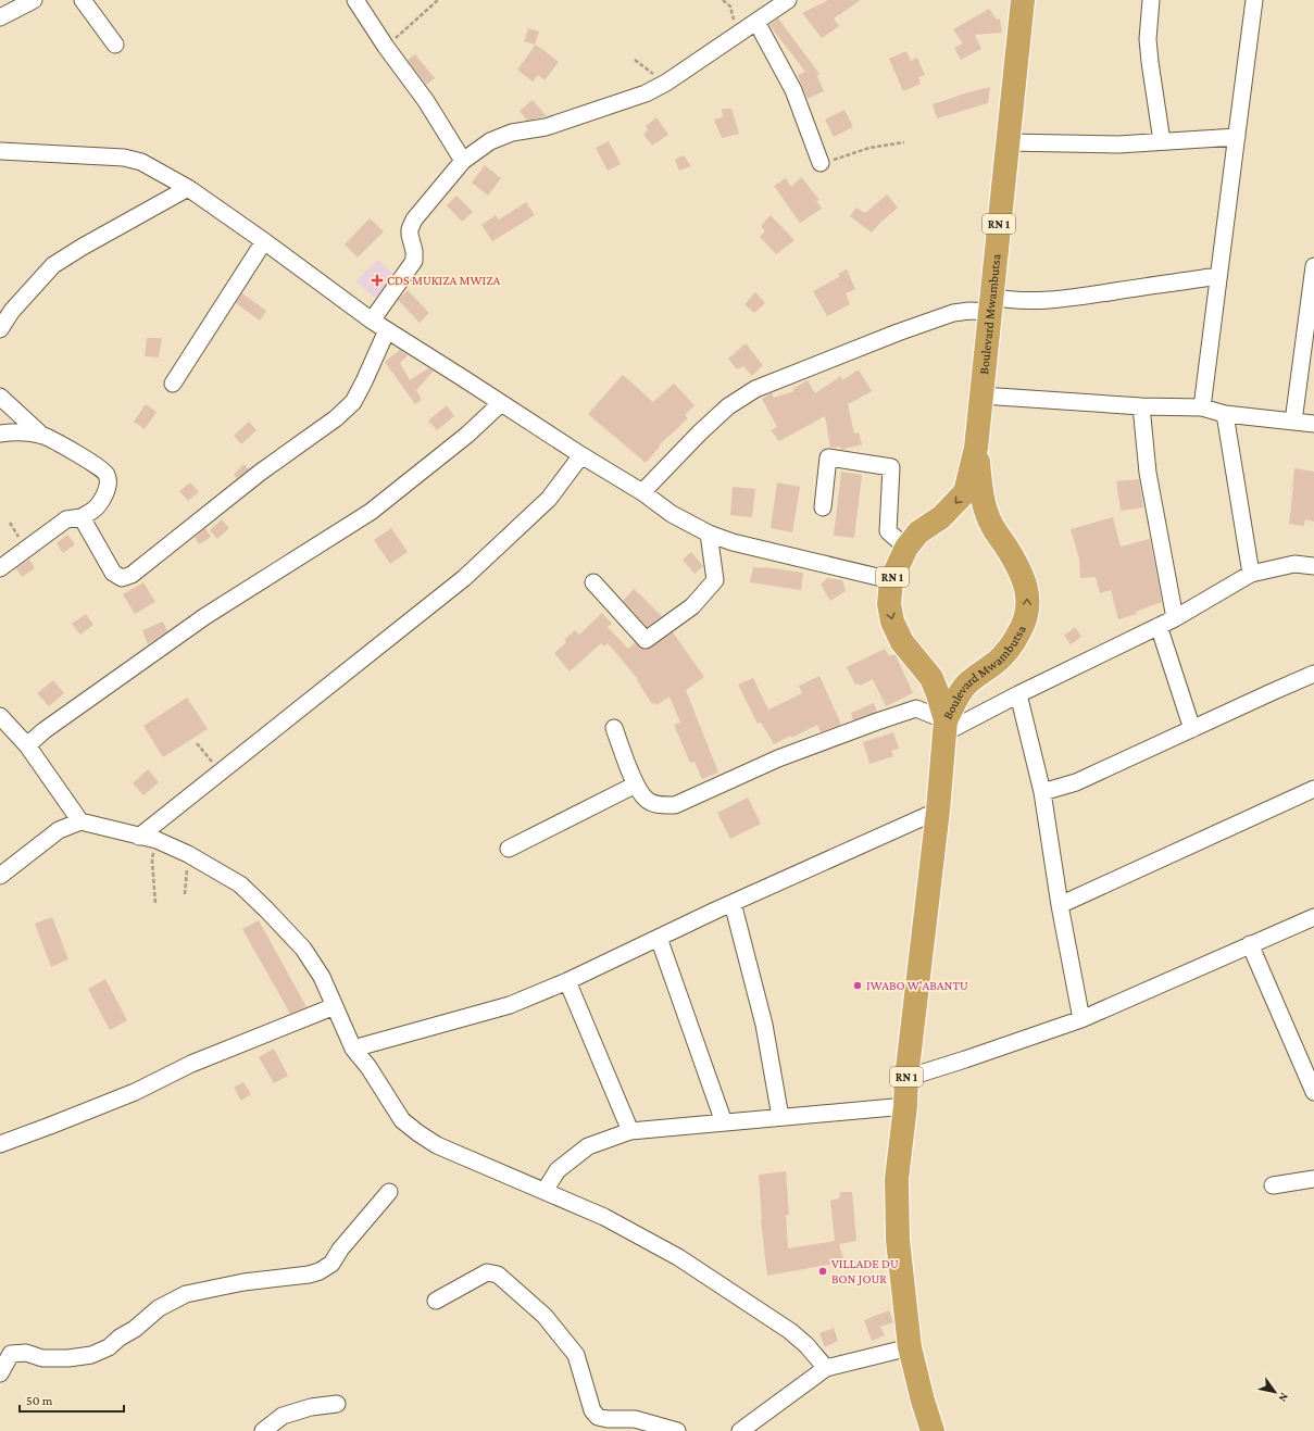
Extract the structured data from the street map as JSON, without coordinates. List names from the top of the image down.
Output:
{
  "streets": {
    "highway": ["RN 1", "Boulevard Mwambutsa"]
  },
  "crossings": [
    ["RN 1", "Boulevard Mwambutsa"]
  ],
  "places": {
    "health": ["CDS MUKIZA MWIZA"],
    "other": ["IWABO W'ABANTU", "VILLADE DU BON JOUR"]
  },
  "scale_bar": "50 m",
  "north": "bottom right"
}
